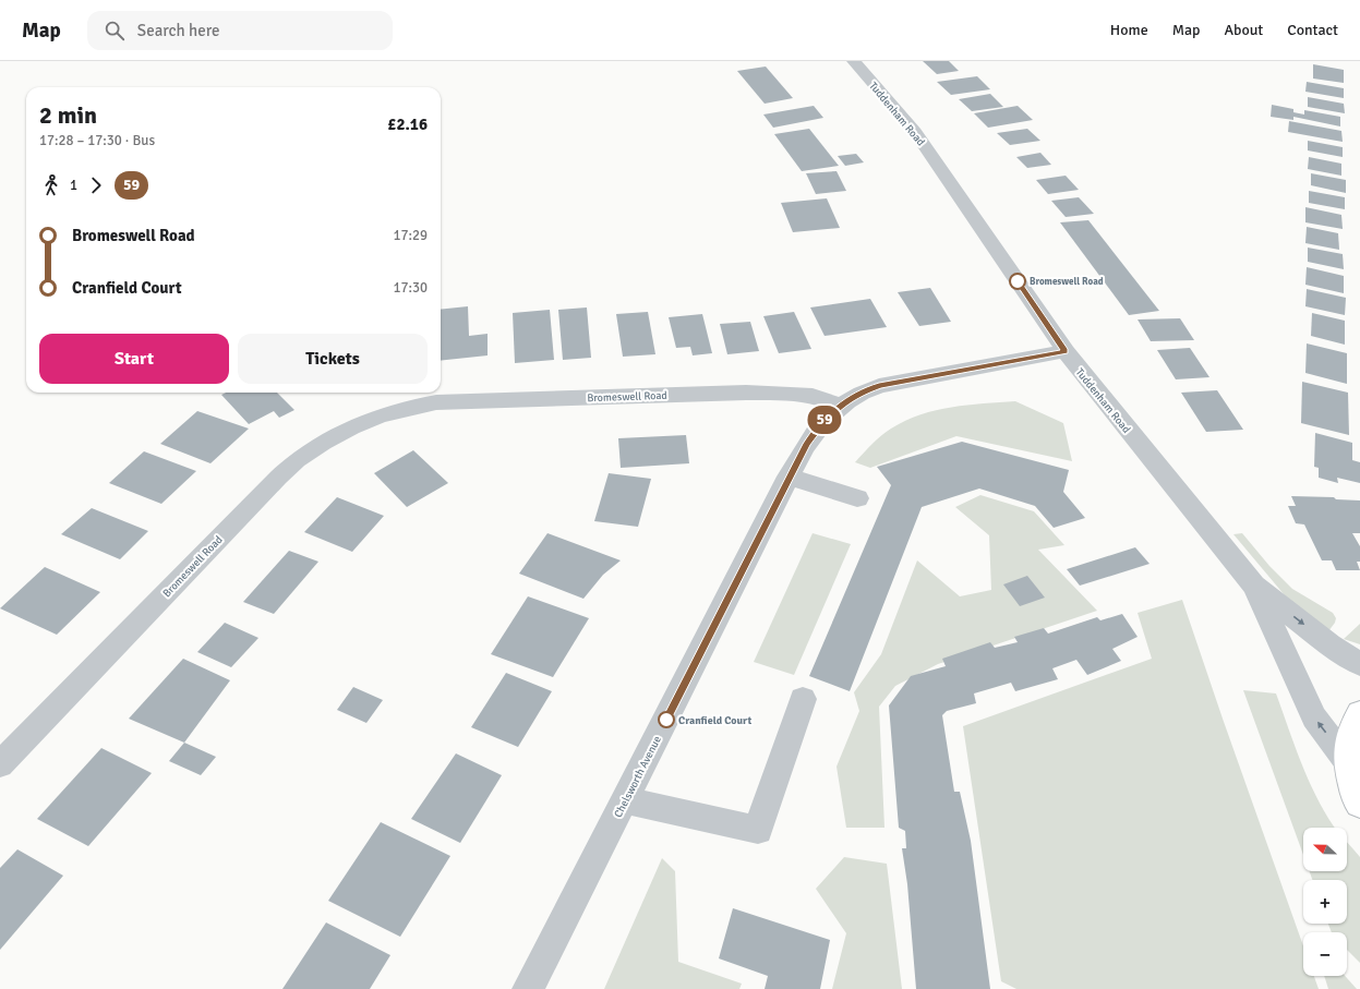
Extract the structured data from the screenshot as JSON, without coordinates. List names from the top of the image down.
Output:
{
  "streets": {
    "street": ["Tuddenham Road", "Bromeswell Road", "Chelsworth Avenue"]
  },
  "crossings": [
    ["Tuddenham Road", "Chelsworth Avenue"],
    ["Bromeswell Road", "Chelsworth Avenue"]
  ],
  "places": ["Bromeswell Road", "Cranfield Court"],
  "lines": ["bus line 59"],
  "north": "left",
  "page": {
    "header": "Map",
    "search": "Search here",
    "nav": [
      "Home",
      "Map",
      "About",
      "Contact"
    ],
    "on_map": "59",
    "heading": ["2 min", "17:28 – 17:30 · Bus", "£2.16"],
    "legs": ["1", "59"],
    "list": [
      {
        "name": "Bromeswell Road",
        "value": "17:29"
      },
      {
        "name": "Cranfield Court",
        "value": "17:30"
      }
    ],
    "buttons": ["Start", "Tickets"],
    "map_buttons": ["+", "−"]
  }
}
